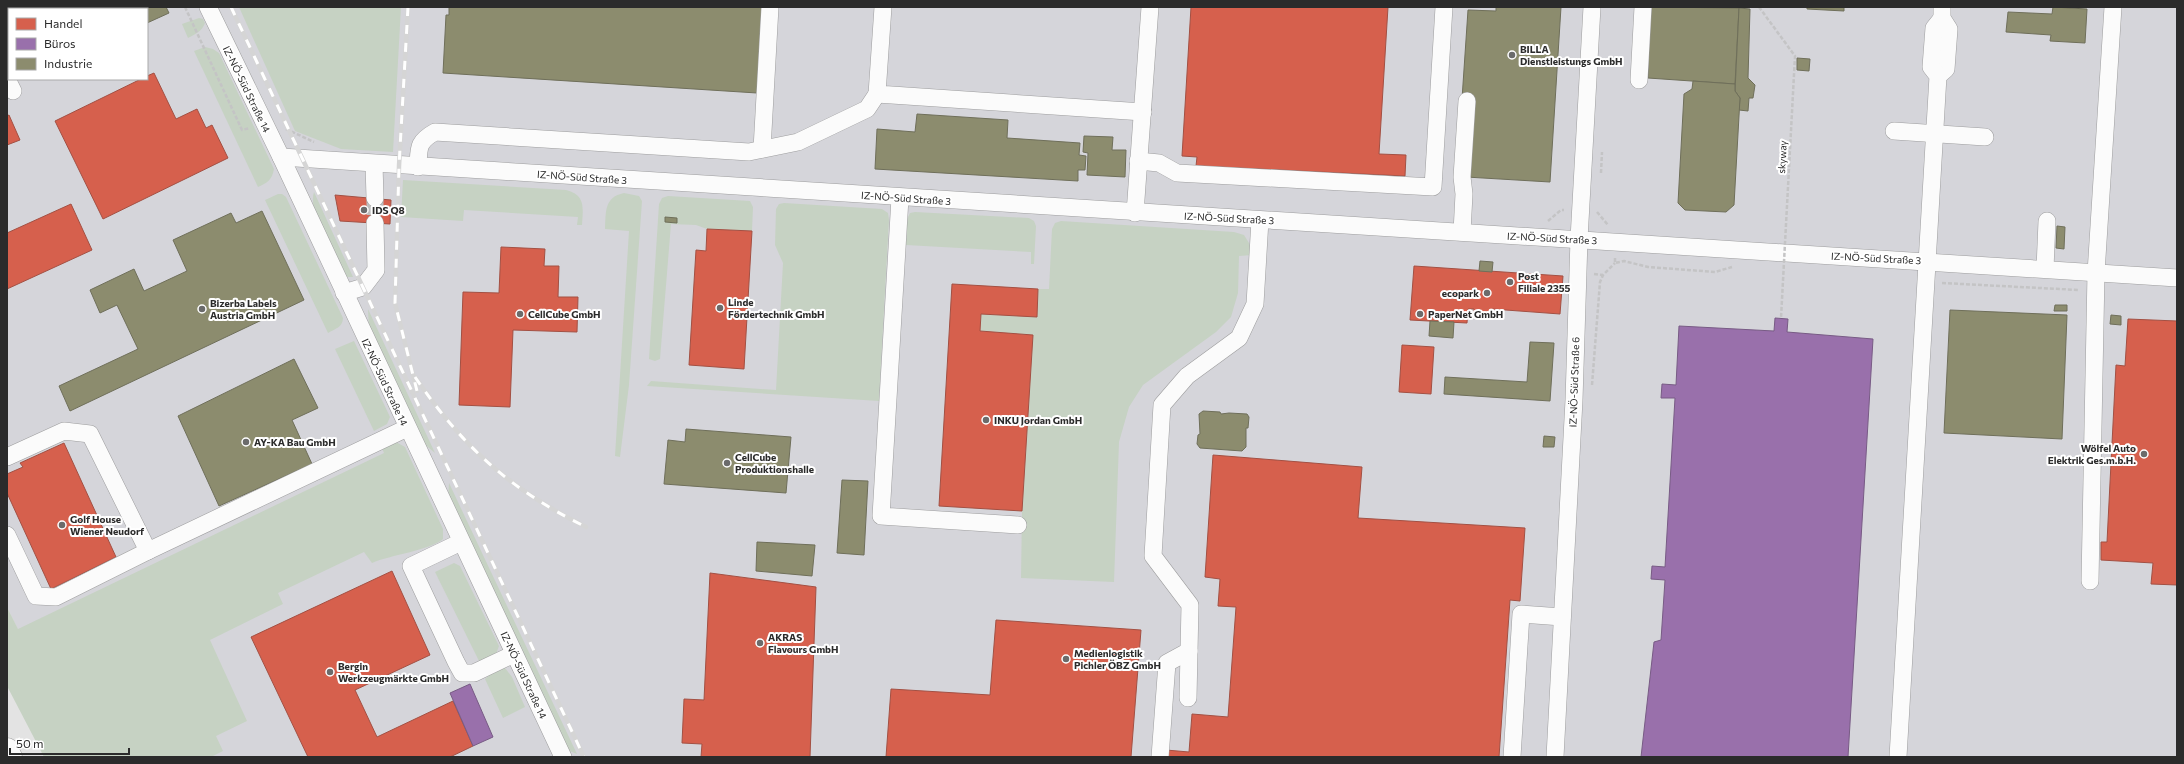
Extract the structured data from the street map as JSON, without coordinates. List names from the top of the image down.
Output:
{
  "streets": {
    "street": ["IZ-NÖ-Süd Straße 14", "IZ-NÖ-Süd Straße 3", "IZ-NÖ-Süd Straße 6"],
    "path": ["skyway"]
  },
  "crossings": [
    ["IZ-NÖ-Süd Straße 14", "IZ-NÖ-Süd Straße 3"],
    ["IZ-NÖ-Süd Straße 3", "IZ-NÖ-Süd Straße 6"]
  ],
  "places": [
    "BILLA Dienstleistungs GmbH",
    "IDS Q8",
    "Post Filiale 2355",
    "ecopark",
    "Linde Fördertechnik GmbH",
    "Bizerba Labels Austria GmbH",
    "CellCube GmbH",
    "PaperNet GmbH",
    "INKU Jordan GmbH",
    "AY-KA Bau GmbH",
    "Wölfel Auto Elektrik Ges.m.b.H.",
    "CellCube Produktionshalle",
    "Golf House Wiener Neudorf",
    "AKRAS Flavours GmbH",
    "Medienlogistik Pichler ÖBZ GmbH",
    "Bergin Werkzeugmärkte GmbH"
  ],
  "legend": ["Handel", "Büros", "Industrie"],
  "scale_bar": "50 m"
}
